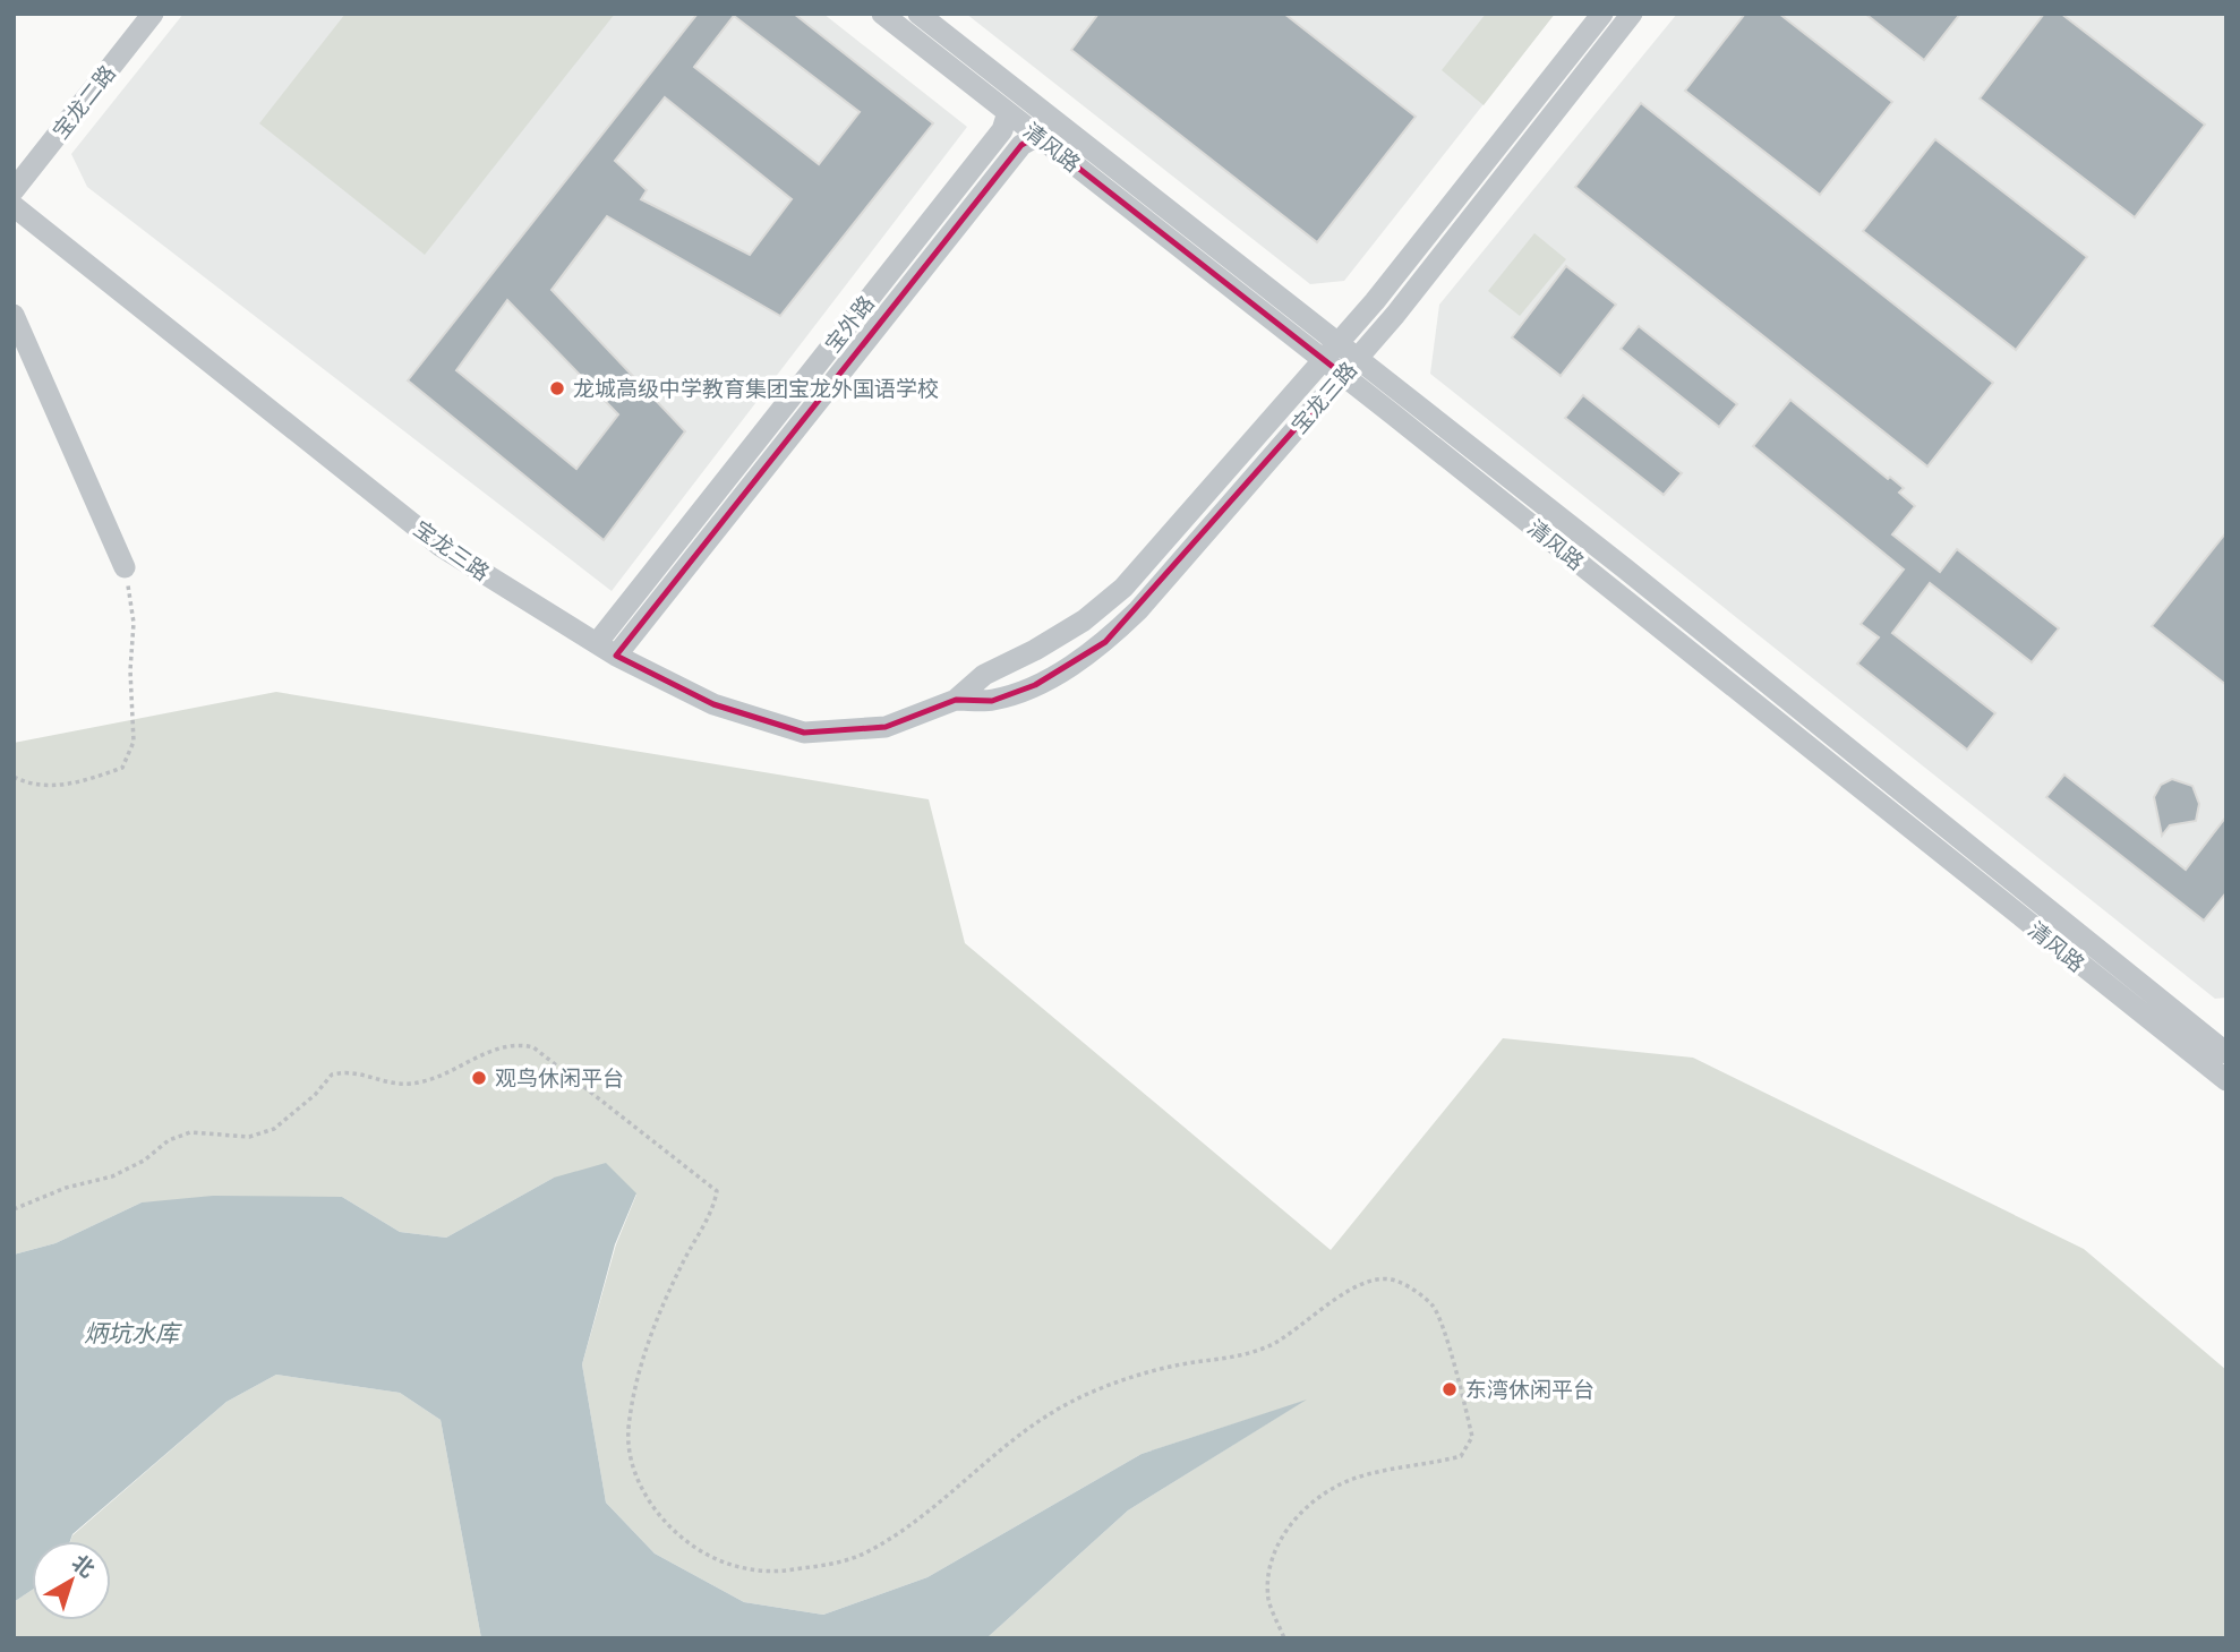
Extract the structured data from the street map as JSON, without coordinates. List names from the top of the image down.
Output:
{
  "streets": {
    "street": [
      "宝龙二路",
      "清风路",
      "宝外路",
      "宝龙三路"
    ]
  },
  "crossings": [
    ["清风路", "宝外路"],
    ["清风路", "宝龙三路"],
    ["宝外路", "宝龙三路"]
  ],
  "water": ["炳坑水库"],
  "places": ["龙城高级中学教育集团宝龙外国语学校", "观鸟休闲平台", "东湾休闲平台"],
  "north": "top right"
}
